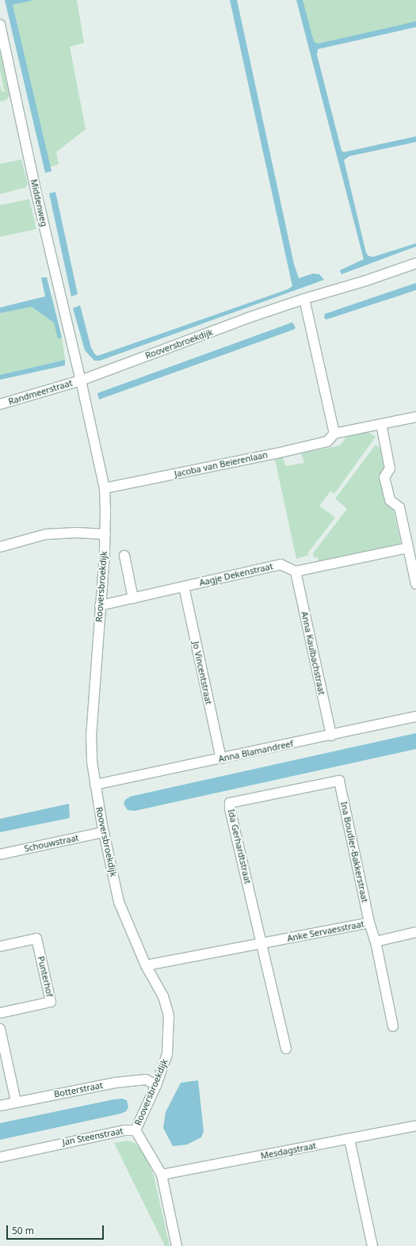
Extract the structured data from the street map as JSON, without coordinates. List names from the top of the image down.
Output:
{
  "streets": {
    "street": [
      "Middenweg",
      "Rooversbroekdijk",
      "Randmeerstraat",
      "Jacoba van Beierenlaan",
      "Aagje Dekenstraat",
      "Anna Kaulbachstraat",
      "Jo Vincentstraat",
      "Anna Blamandreef",
      "Schouwstraat",
      "Ida Gerhardtstraat",
      "Ina Boudier-Bakkerstraat",
      "Anke Servaesstraat",
      "Punterhof",
      "Botterstraat",
      "Jan Steenstraat",
      "Mesdagstraat"
    ]
  },
  "crossings": [
    ["Middenweg", "Rooversbroekdijk"],
    ["Middenweg", "Randmeerstraat"],
    ["Rooversbroekdijk", "Randmeerstraat"],
    ["Rooversbroekdijk", "Jacoba van Beierenlaan"],
    ["Rooversbroekdijk", "Aagje Dekenstraat"],
    ["Rooversbroekdijk", "Anna Blamandreef"],
    ["Rooversbroekdijk", "Schouwstraat"],
    ["Rooversbroekdijk", "Anke Servaesstraat"],
    ["Rooversbroekdijk", "Botterstraat"],
    ["Rooversbroekdijk", "Jan Steenstraat"],
    ["Aagje Dekenstraat", "Anna Kaulbachstraat"],
    ["Aagje Dekenstraat", "Jo Vincentstraat"],
    ["Anna Kaulbachstraat", "Anna Blamandreef"],
    ["Jo Vincentstraat", "Anna Blamandreef"],
    ["Ida Gerhardtstraat", "Ina Boudier-Bakkerstraat"],
    ["Ida Gerhardtstraat", "Anke Servaesstraat"],
    ["Ina Boudier-Bakkerstraat", "Anke Servaesstraat"],
    ["Jan Steenstraat", "Mesdagstraat"]
  ],
  "scale_bar": "50 m"
}
